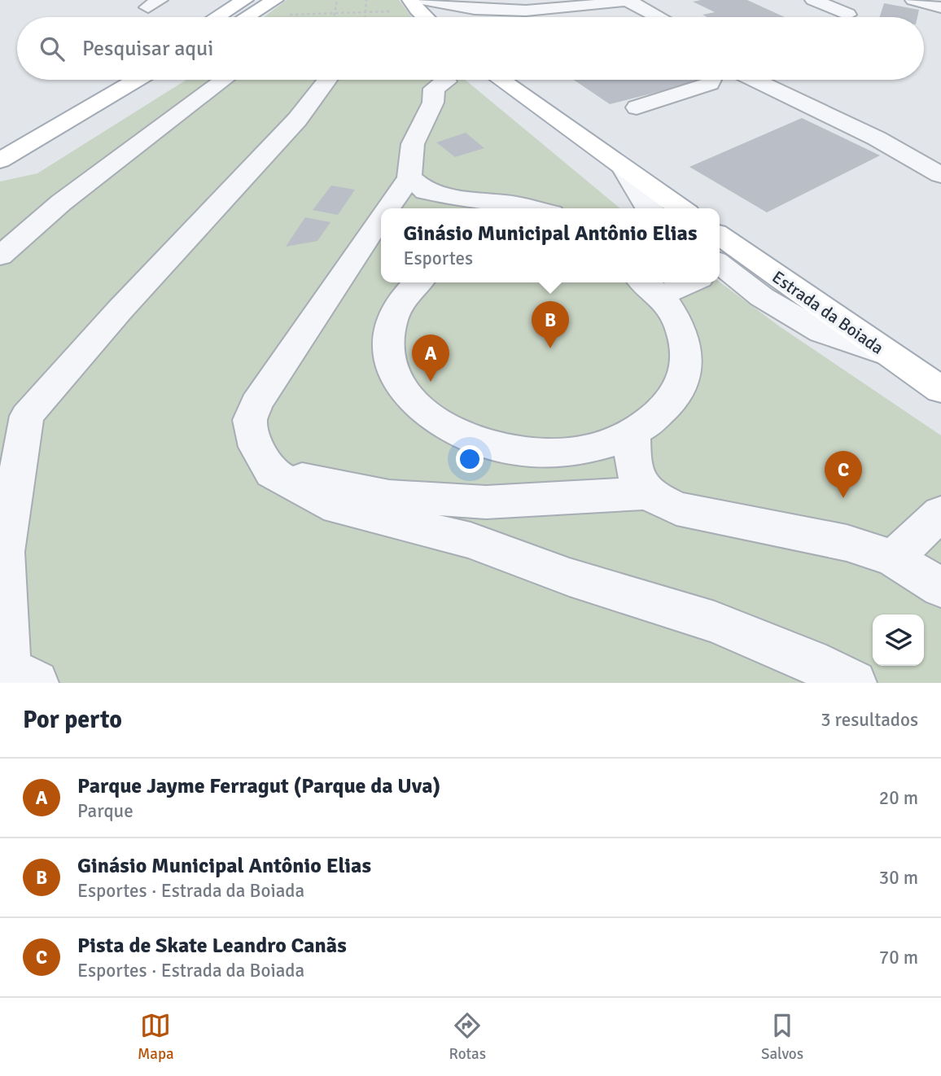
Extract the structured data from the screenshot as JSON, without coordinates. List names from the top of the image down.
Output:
{
  "streets": {
    "main road": ["Estrada da Boiada"]
  },
  "page": {
    "search": "Pesquisar aqui",
    "popup": ["Ginásio Municipal Antônio Elias", "Esportes"],
    "pins": ["B", "A", "C"],
    "heading": ["Por perto", "3 resultados"],
    "list": [
      {
        "mark": "A",
        "name": "Parque Jayme Ferragut (Parque da Uva)",
        "note": "Parque",
        "value": "20 m"
      },
      {
        "mark": "B",
        "name": "Ginásio Municipal Antônio Elias",
        "note": "Esportes · Estrada da Boiada",
        "value": "30 m"
      },
      {
        "mark": "C",
        "name": "Pista de Skate Leandro Canãs",
        "note": "Esportes · Estrada da Boiada",
        "value": "70 m"
      }
    ],
    "nav": ["Mapa", "Rotas", "Salvos"]
  }
}
